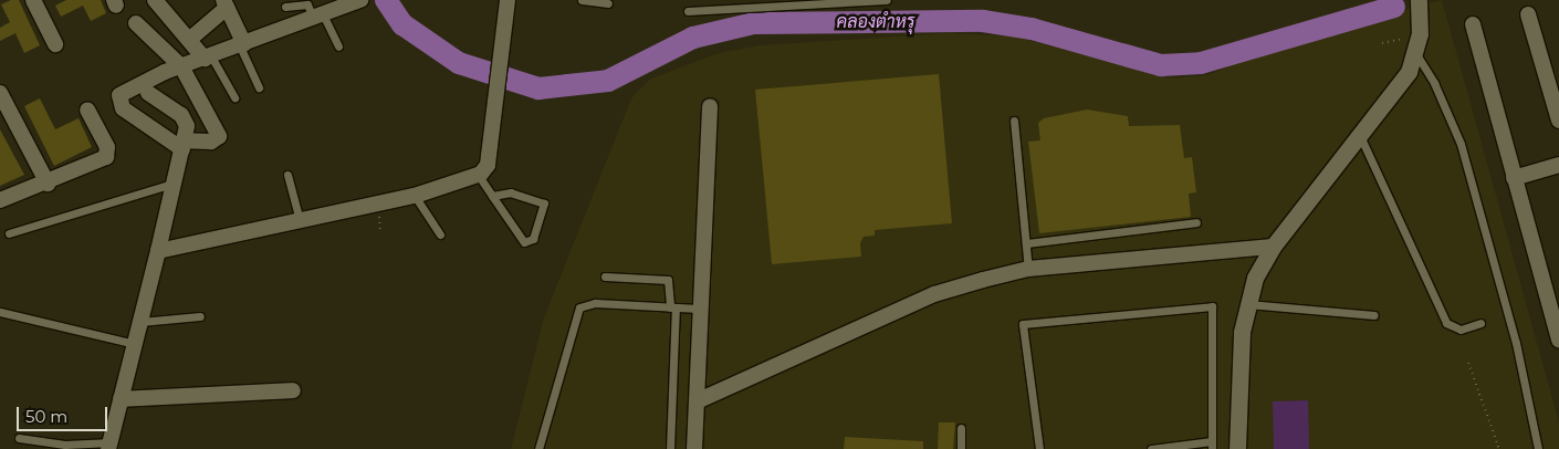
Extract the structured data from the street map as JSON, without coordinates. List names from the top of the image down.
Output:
{
  "water": ["คลองตำหรุ"],
  "scale_bar": "50 m"
}
